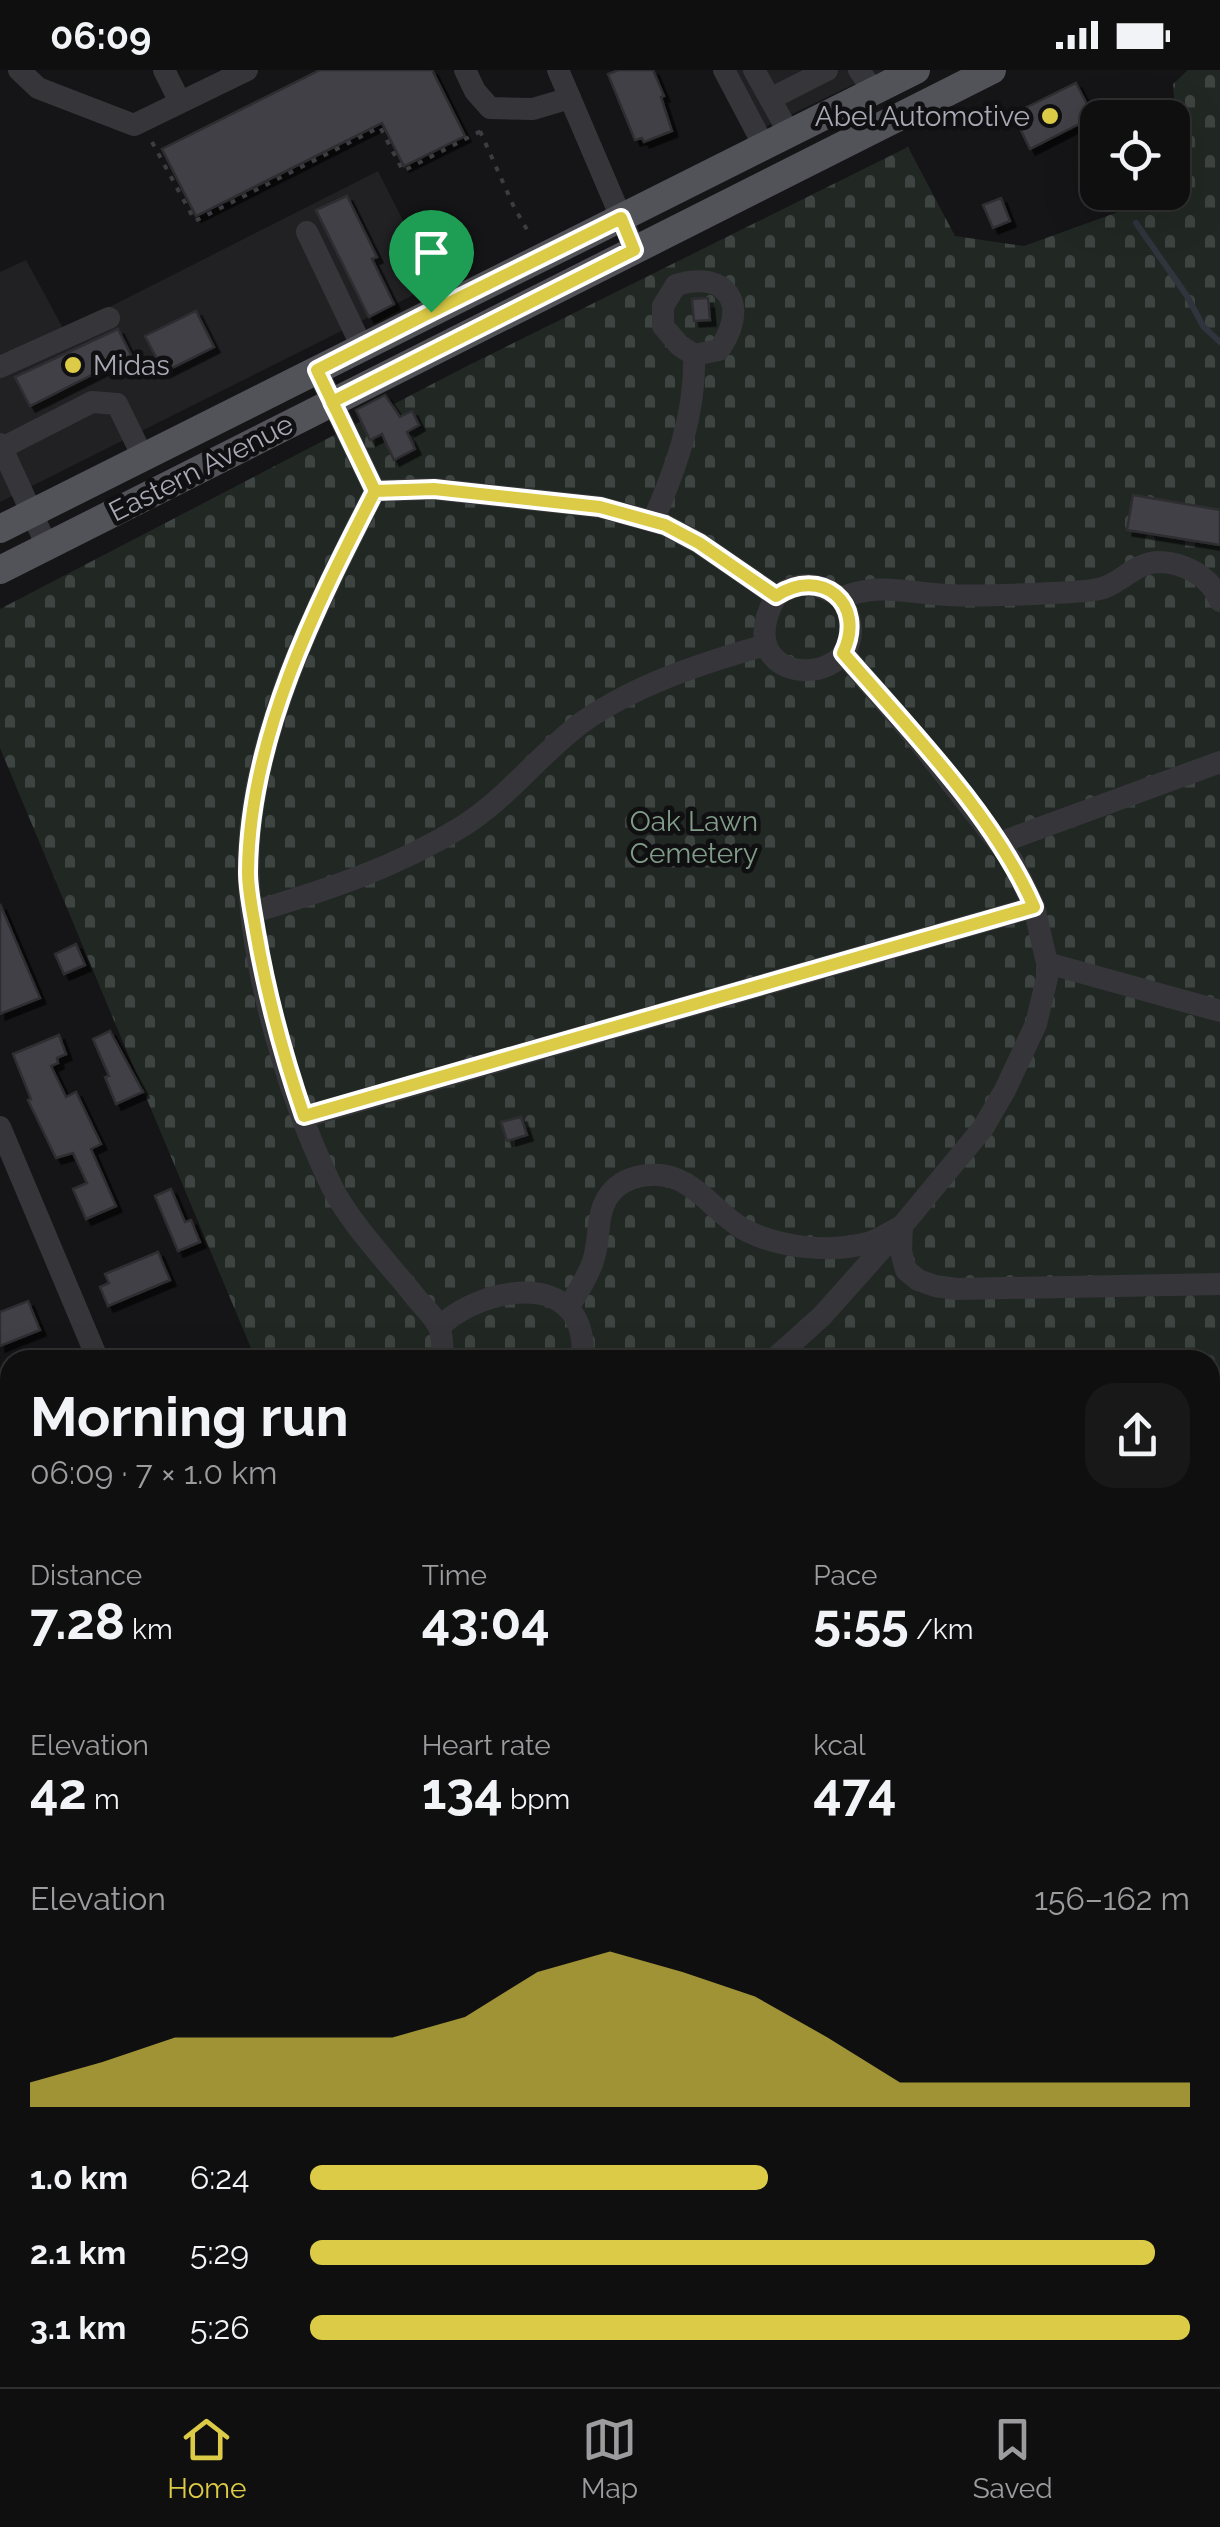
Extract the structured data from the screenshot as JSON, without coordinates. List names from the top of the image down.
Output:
{
  "streets": {
    "main road": ["Eastern Avenue"]
  },
  "parks": ["Oak Lawn Cemetery"],
  "places": ["Abel Automotive", "Midas"],
  "page": {
    "status": "06:09",
    "heading": ["Morning run", "06:09 · 7 × 1.0 km"],
    "stats": [
      ["Distance", "7.28 km"],
      ["Time", "43:04"],
      ["Pace", "5:55 /km"],
      ["Elevation", "42 m"],
      ["Heart rate", "134 bpm"],
      ["kcal", "474"]
    ],
    "chart": ["Elevation", "156–162 m"],
    "list": [
      {
        "name": "1.0 km",
        "note": "6:24"
      },
      {
        "name": "2.1 km",
        "note": "5:29"
      },
      {
        "name": "3.1 km",
        "note": "5:26"
      }
    ],
    "tabs": ["Home", "Map", "Saved"]
  }
}
